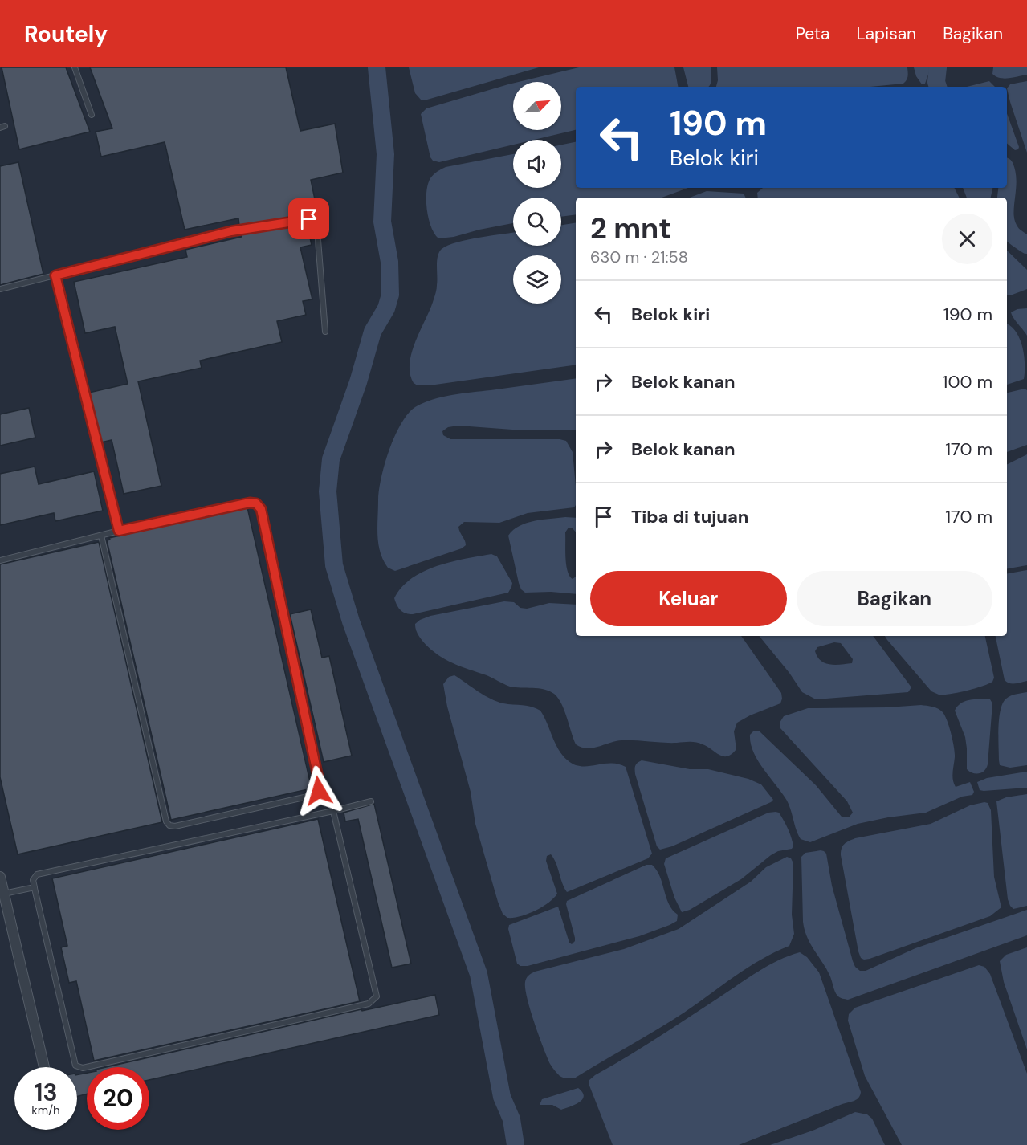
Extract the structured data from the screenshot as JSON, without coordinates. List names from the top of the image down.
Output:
{
  "north": "top right",
  "page": {
    "header": "Routely",
    "nav": ["Peta", "Lapisan", "Bagikan"],
    "turn": ["190 m", "Belok kiri"],
    "heading": ["2 mnt", "630 m · 21:58"],
    "list": [
      {
        "name": "Belok kiri",
        "value": "190 m"
      },
      {
        "name": "Belok kanan",
        "value": "100 m"
      },
      {
        "name": "Belok kanan",
        "value": "170 m"
      },
      {
        "name": "Tiba di tujuan",
        "value": "170 m"
      }
    ],
    "buttons": ["Keluar", "Bagikan"],
    "speed": "13 km/h",
    "limit": "20"
  }
}
